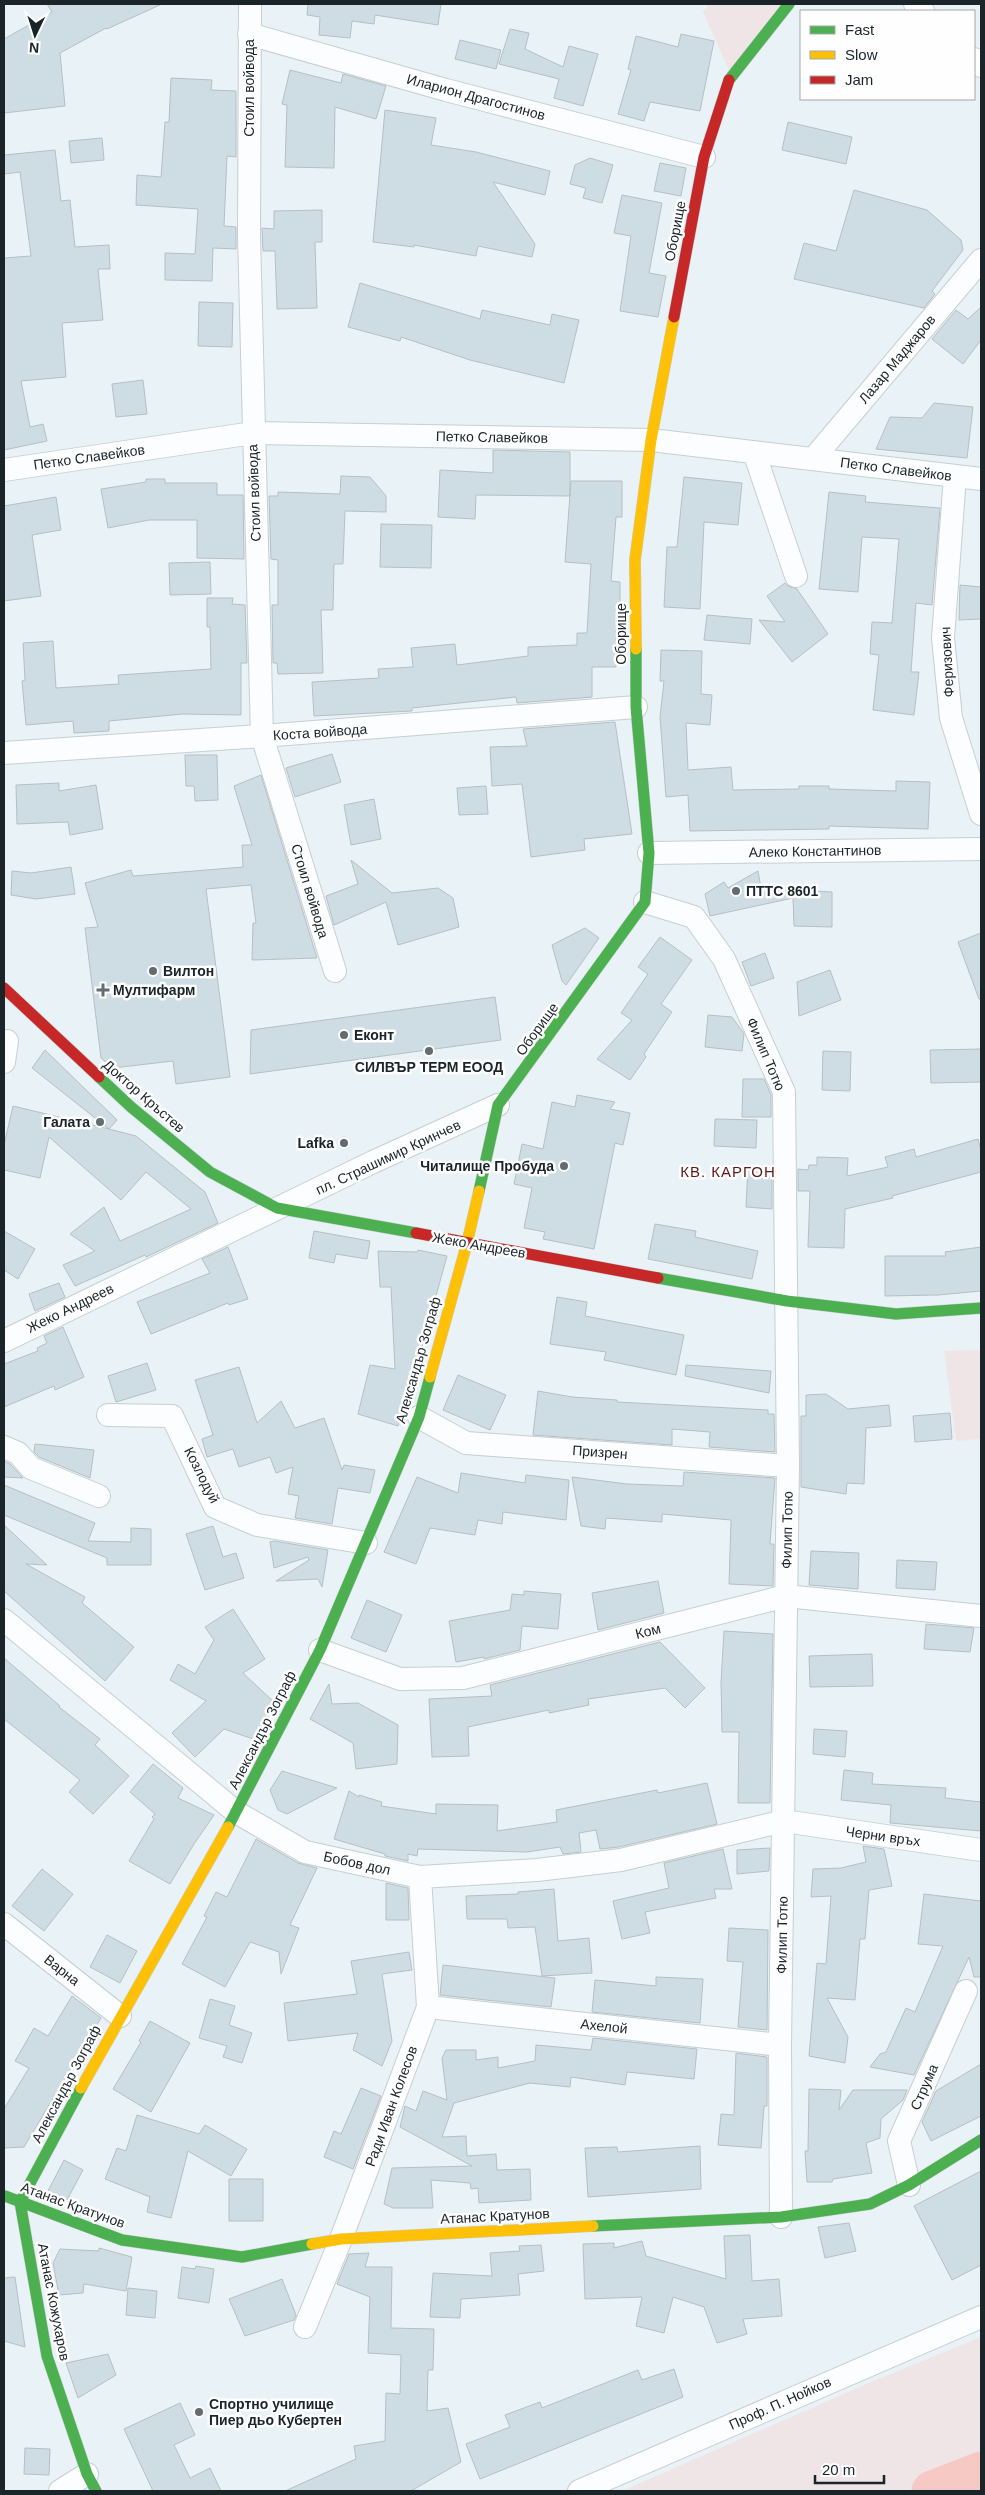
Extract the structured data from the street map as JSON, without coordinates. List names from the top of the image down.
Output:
{
  "streets": {
    "street": [
      "Стоил войвода",
      "Иларион Драгостинов",
      "Оборище",
      "Лазар Маджаров",
      "Петко Славейков",
      "Феризович",
      "Коста войвода",
      "Алеко Константинов",
      "Филип Тотю",
      "Доктор Кръстев",
      "пл. Страшимир Кринчев",
      "Жеко Андреев",
      "Александър Зограф",
      "Призрен",
      "Козлодуй",
      "Ком",
      "Черни връх",
      "Бобов дол",
      "Варна",
      "Ахелой",
      "Струма",
      "Ради Иван Колесов",
      "Атанас Кратунов",
      "Атанас Кожухаров",
      "Проф. П. Нойков"
    ]
  },
  "crossings": [
    ["Стоил войвода", "Иларион Драгостинов"],
    ["Стоил войвода", "Петко Славейков"],
    ["Стоил войвода", "Коста войвода"],
    ["Иларион Драгостинов", "Оборище"],
    ["Оборище", "Петко Славейков"],
    ["Оборище", "Коста войвода"],
    ["Оборище", "Алеко Константинов"],
    ["Оборище", "Филип Тотю"],
    ["Оборище", "пл. Страшимир Кринчев"],
    ["Оборище", "Жеко Андреев"],
    ["Оборище", "Александър Зограф"],
    ["Лазар Маджаров", "Петко Славейков"],
    ["Петко Славейков", "Феризович"],
    ["Филип Тотю", "Жеко Андреев"],
    ["Филип Тотю", "Призрен"],
    ["Филип Тотю", "Ком"],
    ["Филип Тотю", "Черни връх"],
    ["Филип Тотю", "Бобов дол"],
    ["Филип Тотю", "Ахелой"],
    ["Филип Тотю", "Атанас Кратунов"],
    ["Доктор Кръстев", "пл. Страшимир Кринчев"],
    ["Доктор Кръстев", "Жеко Андреев"],
    ["пл. Страшимир Кринчев", "Жеко Андреев"],
    ["Жеко Андреев", "Александър Зограф"],
    ["Александър Зограф", "Призрен"],
    ["Александър Зограф", "Козлодуй"],
    ["Александър Зограф", "Ком"],
    ["Александър Зограф", "Бобов дол"],
    ["Александър Зограф", "Варна"],
    ["Александър Зограф", "Атанас Кратунов"],
    ["Александър Зограф", "Атанас Кожухаров"],
    ["Черни връх", "Бобов дол"],
    ["Бобов дол", "Ради Иван Колесов"],
    ["Ахелой", "Ради Иван Колесов"],
    ["Струма", "Атанас Кратунов"],
    ["Ради Иван Колесов", "Атанас Кратунов"],
    ["Атанас Кратунов", "Атанас Кожухаров"]
  ],
  "districts": ["КВ. КАРГОН"],
  "places": {
    "other": [
      "ПТТС 8601",
      "Вилтон",
      "Еконт",
      "СИЛВЪР ТЕРМ ЕООД",
      "Галата",
      "Lafka",
      "Читалище Пробуда",
      "Спортно училище Пиер дьо Кубертен"
    ],
    "health": ["Мултифарм"]
  },
  "legend": ["Fast", "Slow", "Jam"],
  "scale_bar": "20 m",
  "north": "bottom"
}
